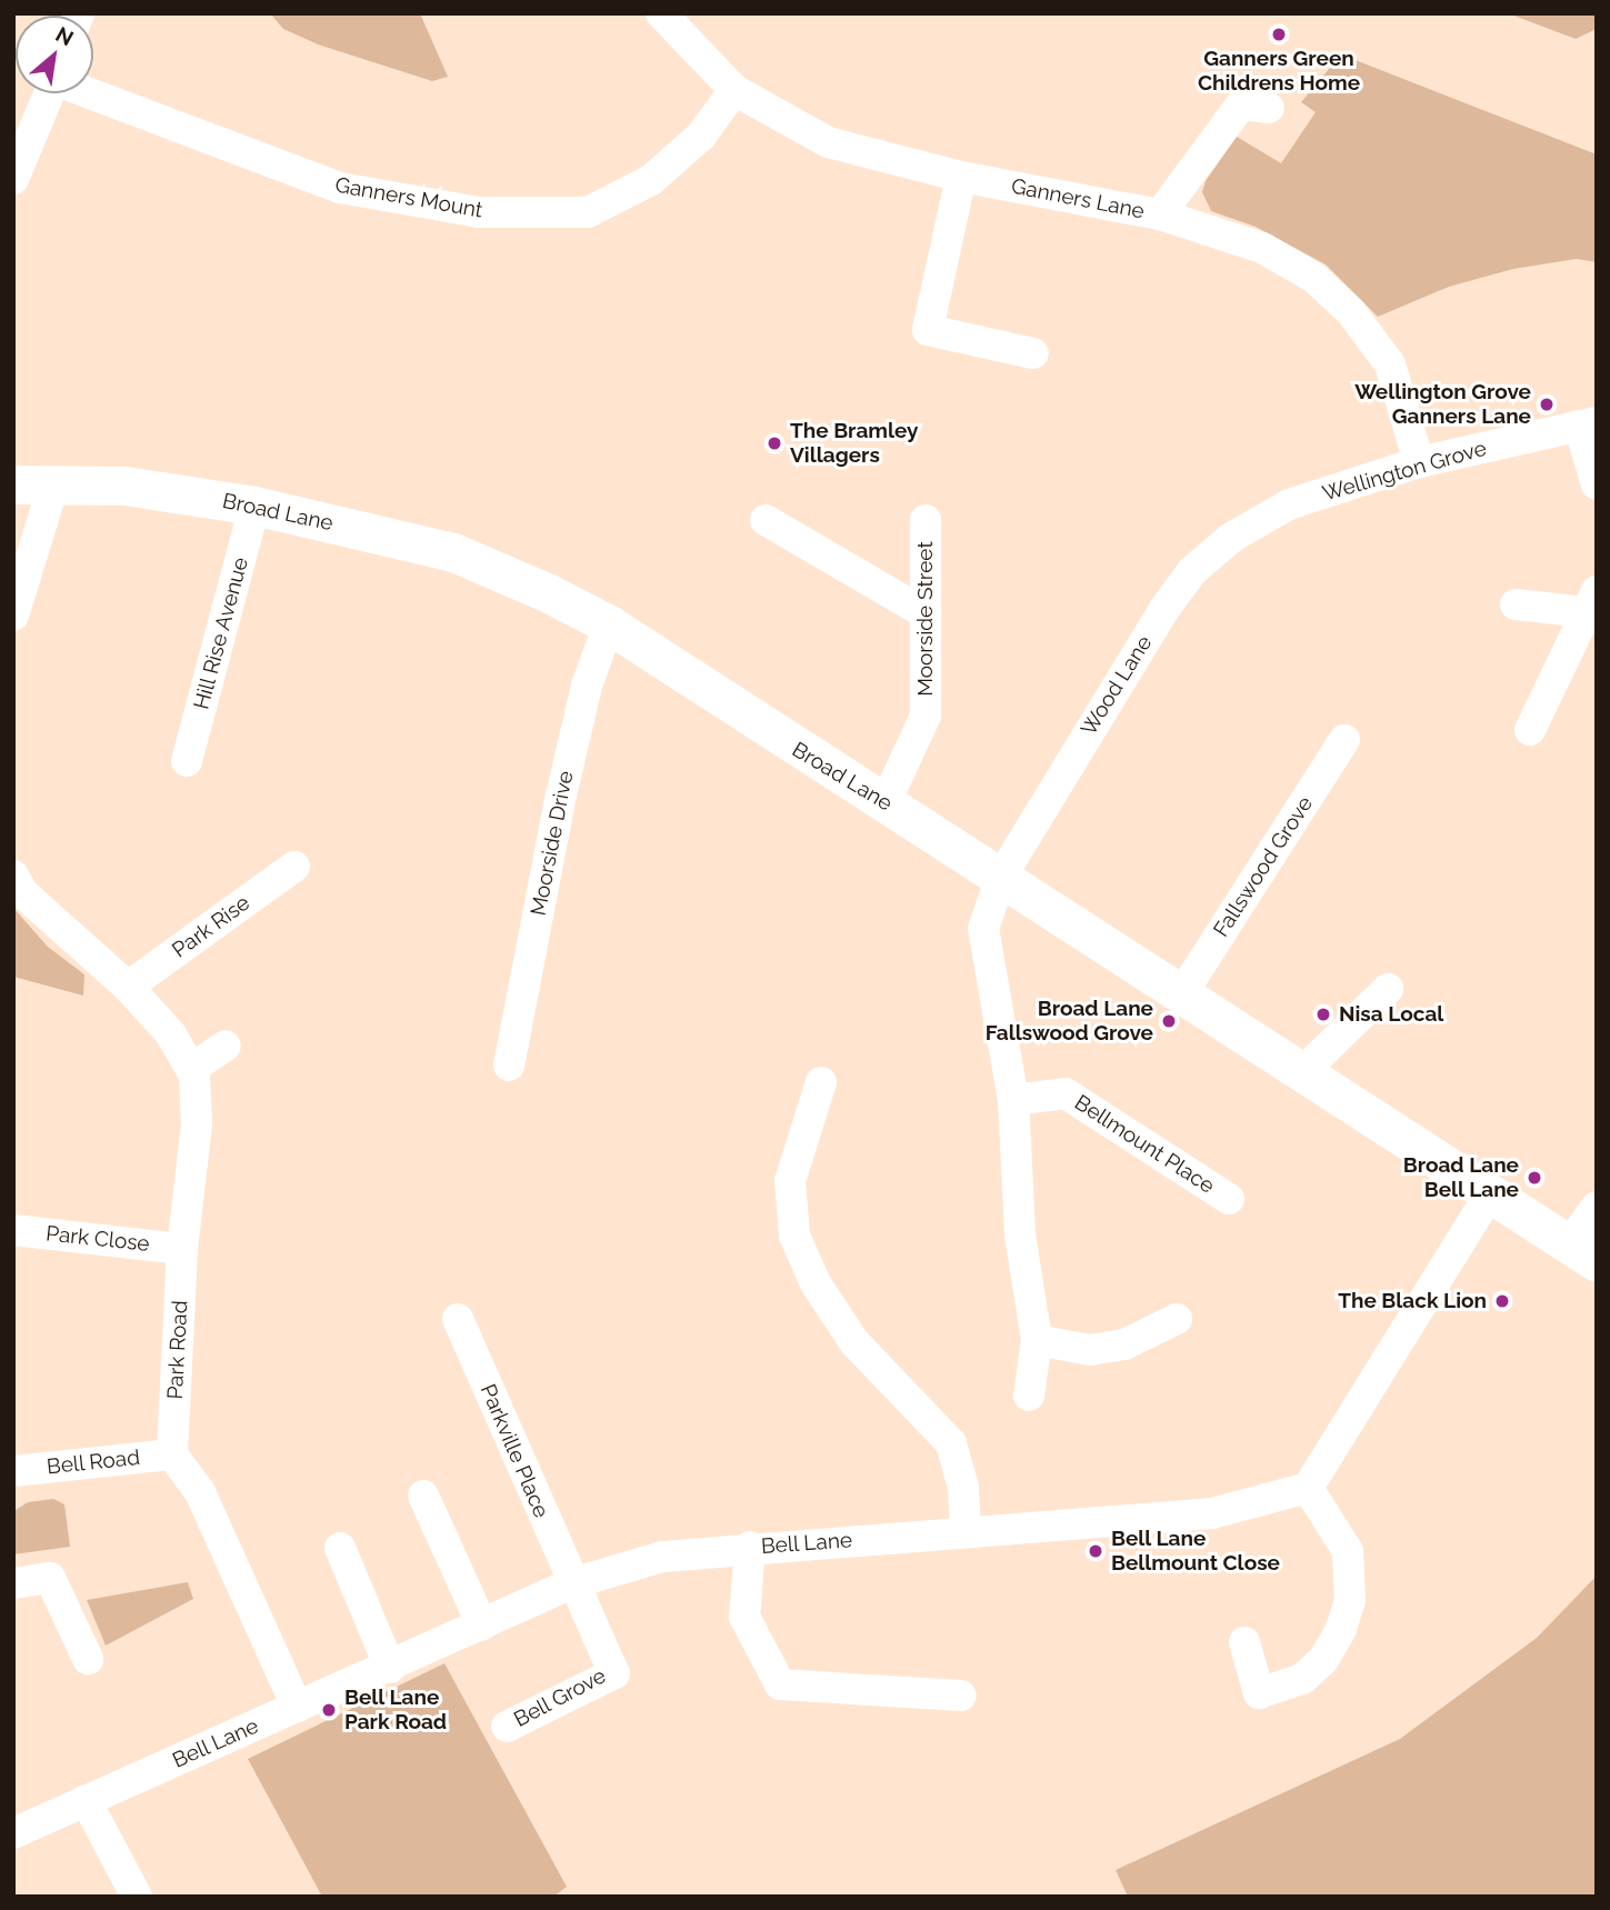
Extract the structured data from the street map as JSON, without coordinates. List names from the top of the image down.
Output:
{
  "streets": {
    "street": [
      "Ganners Mount",
      "Ganners Lane",
      "Wellington Grove",
      "Broad Lane",
      "Moorside Street",
      "Hill Rise Avenue",
      "Wood Lane",
      "Moorside Drive",
      "Fallswood Grove",
      "Park Rise",
      "Bellmount Place",
      "Park Close",
      "Park Road",
      "Parkville Place",
      "Bell Road",
      "Bell Lane",
      "Bell Grove"
    ]
  },
  "crossings": [
    ["Ganners Mount", "Ganners Lane"],
    ["Ganners Lane", "Wellington Grove"],
    ["Wellington Grove", "Wood Lane"],
    ["Broad Lane", "Moorside Street"],
    ["Broad Lane", "Hill Rise Avenue"],
    ["Broad Lane", "Wood Lane"],
    ["Broad Lane", "Moorside Drive"],
    ["Broad Lane", "Fallswood Grove"],
    ["Park Rise", "Park Road"],
    ["Park Close", "Park Road"],
    ["Park Road", "Bell Road"],
    ["Parkville Place", "Bell Lane"],
    ["Parkville Place", "Bell Grove"],
    ["Bell Lane", "Bell Grove"]
  ],
  "places": [
    "Ganners Green Childrens Home",
    "Wellington Grove Ganners Lane",
    "The Bramley Villagers",
    "Nisa Local",
    "Broad Lane Fallswood Grove",
    "Broad Lane Bell Lane",
    "The Black Lion",
    "Bell Lane Bellmount Close",
    "Bell Lane Park Road"
  ],
  "north": "top right"
}
